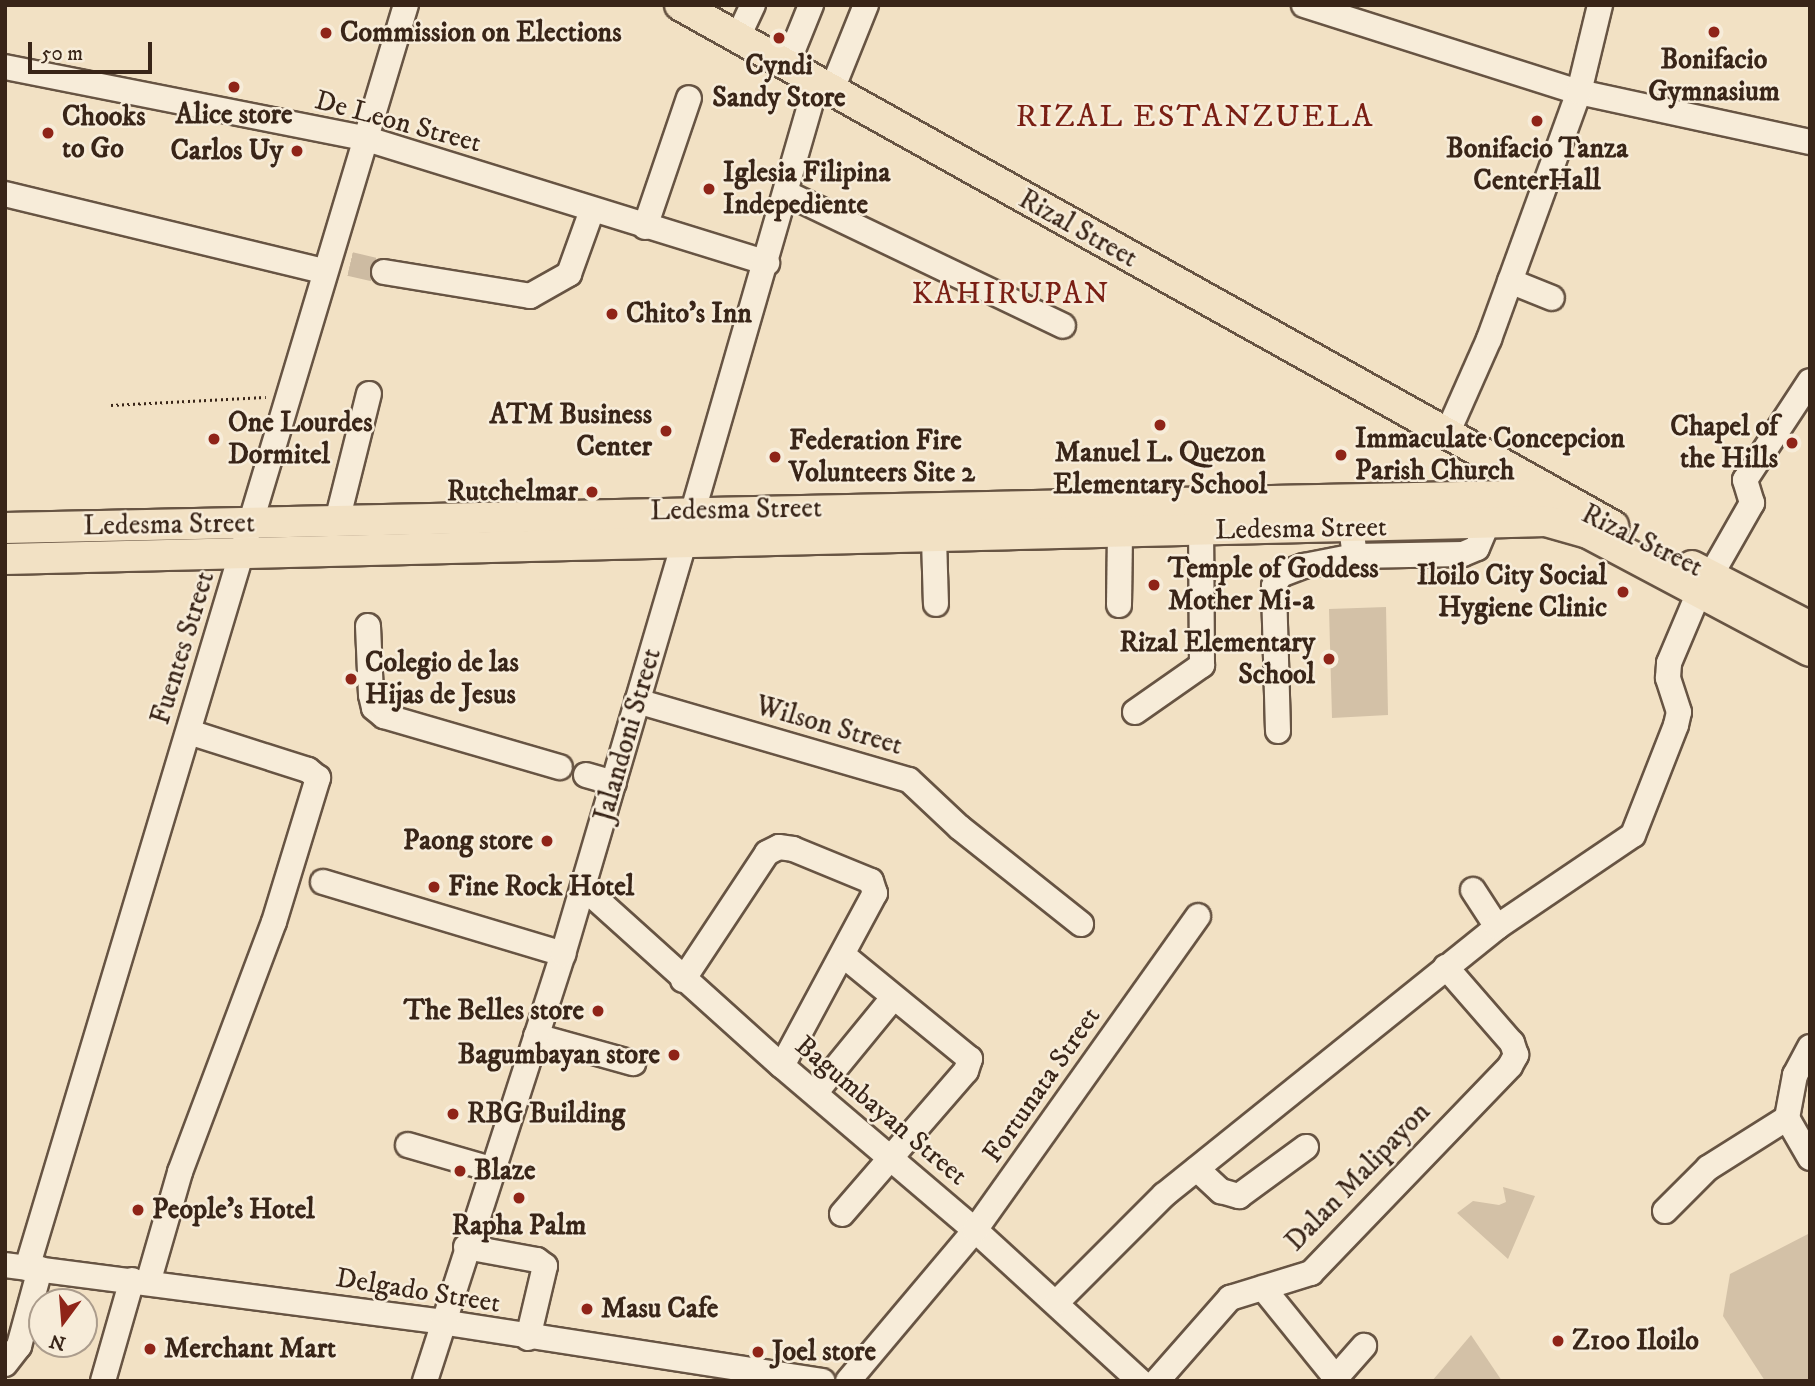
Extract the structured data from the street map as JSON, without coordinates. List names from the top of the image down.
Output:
{
  "streets": {
    "main road": ["Rizal Street", "Ledesma Street"],
    "street": [
      "De Leon Street",
      "Fuentes Street",
      "Wilson Street",
      "Jalandoni Street",
      "Fortunata Street",
      "Bagumbayan Street",
      "Dalan Malipayon",
      "Delgado Street"
    ]
  },
  "crossings": [
    ["De Leon Street", "Fuentes Street"],
    ["De Leon Street", "Jalandoni Street"],
    ["Rizal Street", "Ledesma Street"],
    ["Rizal Street", "Jalandoni Street"],
    ["Ledesma Street", "Fuentes Street"],
    ["Ledesma Street", "Jalandoni Street"],
    ["Fuentes Street", "Delgado Street"],
    ["Wilson Street", "Jalandoni Street"],
    ["Jalandoni Street", "Bagumbayan Street"],
    ["Jalandoni Street", "Delgado Street"],
    ["Fortunata Street", "Bagumbayan Street"]
  ],
  "districts": ["RIZAL ESTANZUELA", "KAHIRUPAN"],
  "places": [
    "Bonifacio Gymnasium",
    "Commission on Elections",
    "Cyndi Sandy Store",
    "Alice store",
    "Bonifacio Tanza CenterHall",
    "Chooks to Go",
    "Carlos Uy",
    "Iglesia Filipina Indepediente",
    "Chito's Inn",
    "Manuel L. Quezon Elementary School",
    "ATM Business Center",
    "One Lourdes Dormitel",
    "Chapel of the Hills",
    "Immaculate Concepcion Parish Church",
    "Federation Fire Volunteers Site 2",
    "Rutchelmar",
    "Temple of Goddess Mother Mi-a",
    "Iloilo City Social Hygiene Clinic",
    "Rizal Elementary School",
    "Colegio de las Hijas de Jesus",
    "Paong store",
    "Fine Rock Hotel",
    "The Belles store",
    "Bagumbayan store",
    "RBG Building",
    "Blaze",
    "Rapha Palm",
    "People's Hotel",
    "Masu Cafe",
    "Z100 Iloilo",
    "Merchant Mart",
    "Joel store"
  ],
  "scale_bar": "50 m",
  "north": "bottom"
}
